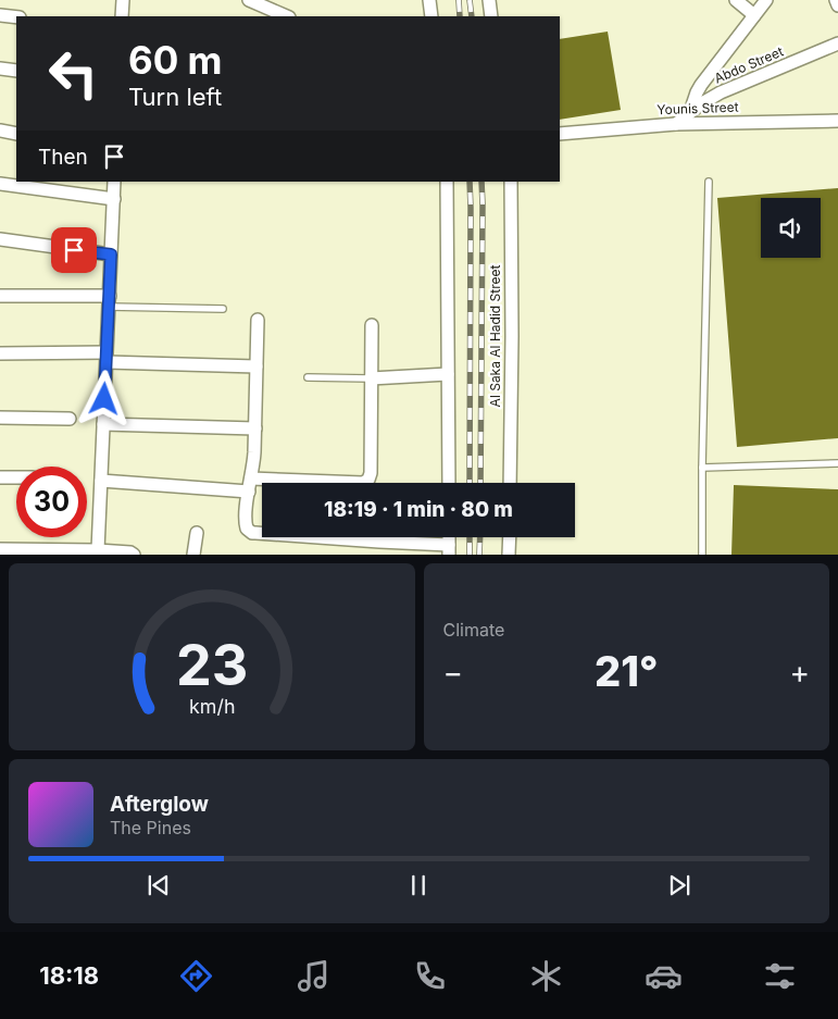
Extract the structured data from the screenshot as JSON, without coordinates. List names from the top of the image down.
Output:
{
  "streets": {
    "street": ["Abdo Street", "Younis Street", "Al Saka Al Hadid Street"]
  },
  "crossings": [
    ["Abdo Street", "Younis Street"]
  ],
  "page": {
    "turn": ["60 m", "Turn left"],
    "then": "Then",
    "limit": "30",
    "trip": "18:19 · 1 min · 80 m",
    "tile": "Climate",
    "heat": ["−", "21°", "+"],
    "song": ["Afterglow", "The Pines"],
    "tabs": "18:18",
    "gauge": ["23", "km/h"]
  }
}
